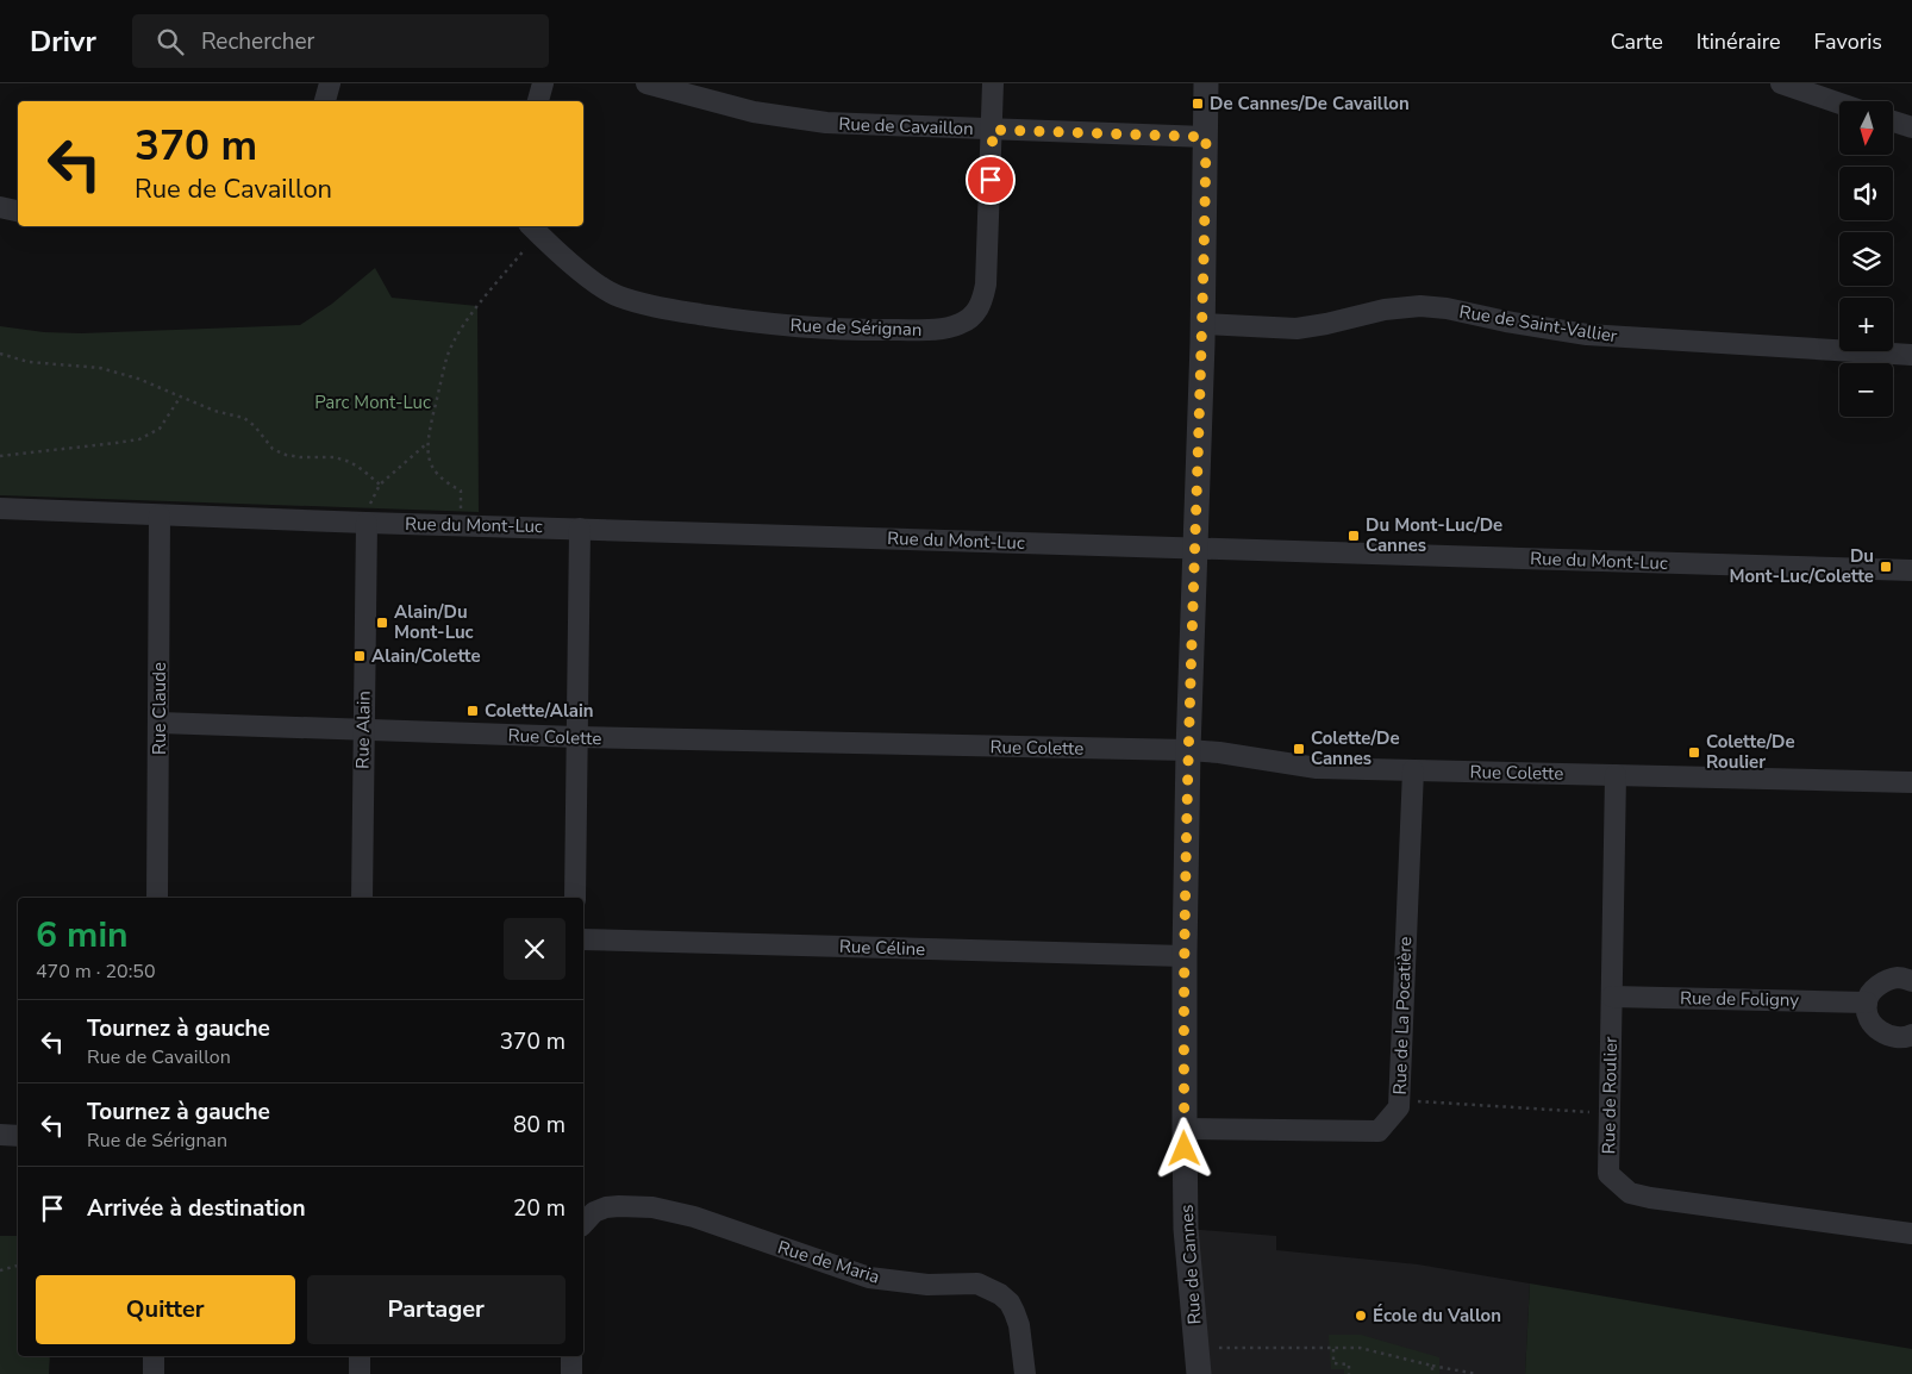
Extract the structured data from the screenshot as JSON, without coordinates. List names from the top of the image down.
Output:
{
  "streets": {
    "street": [
      "Rue de Cavaillon",
      "Rue de Saint-Vallier",
      "Rue de Sérignan",
      "Rue du Mont-Luc",
      "Rue Claude",
      "Rue Alain",
      "Rue Colette",
      "Rue Céline",
      "Rue de Foligny",
      "Rue de La Pocatière",
      "Rue de Roulier",
      "Rue de Maria",
      "Rue de Cannes"
    ]
  },
  "crossings": [
    ["Rue de Cavaillon", "Rue de Sérignan"],
    ["Rue de Cavaillon", "Rue de Cannes"],
    ["Rue de Saint-Vallier", "Rue de Cannes"],
    ["Rue du Mont-Luc", "Rue Claude"],
    ["Rue du Mont-Luc", "Rue Alain"],
    ["Rue du Mont-Luc", "Rue de Cannes"],
    ["Rue Claude", "Rue Colette"],
    ["Rue Alain", "Rue Colette"],
    ["Rue Colette", "Rue de La Pocatière"],
    ["Rue Colette", "Rue de Roulier"],
    ["Rue Colette", "Rue de Cannes"],
    ["Rue Céline", "Rue de Cannes"],
    ["Rue de Foligny", "Rue de Roulier"],
    ["Rue de La Pocatière", "Rue de Cannes"]
  ],
  "parks": ["Parc Mont-Luc"],
  "places": {
    "transit": [
      "De Cannes/De Cavaillon",
      "Du Mont-Luc/De Cannes",
      "Du Mont-Luc/Colette",
      "Alain/Du Mont-Luc",
      "Alain/Colette",
      "Colette/Alain",
      "Colette/De Cannes",
      "Colette/De Roulier"
    ],
    "other": ["École du Vallon"]
  },
  "north": "bottom",
  "page": {
    "header": "Drivr",
    "search": "Rechercher",
    "nav": ["Carte", "Itinéraire", "Favoris"],
    "map_buttons": ["+", "−"],
    "turn": ["370 m", "Rue de Cavaillon"],
    "heading": ["6 min", "470 m · 20:50"],
    "list": [
      {
        "name": "Tournez à gauche",
        "note": "Rue de Cavaillon",
        "value": "370 m"
      },
      {
        "name": "Tournez à gauche",
        "note": "Rue de Sérignan",
        "value": "80 m"
      },
      {
        "name": "Arrivée à destination",
        "value": "20 m"
      }
    ],
    "buttons": ["Quitter", "Partager"]
  }
}
